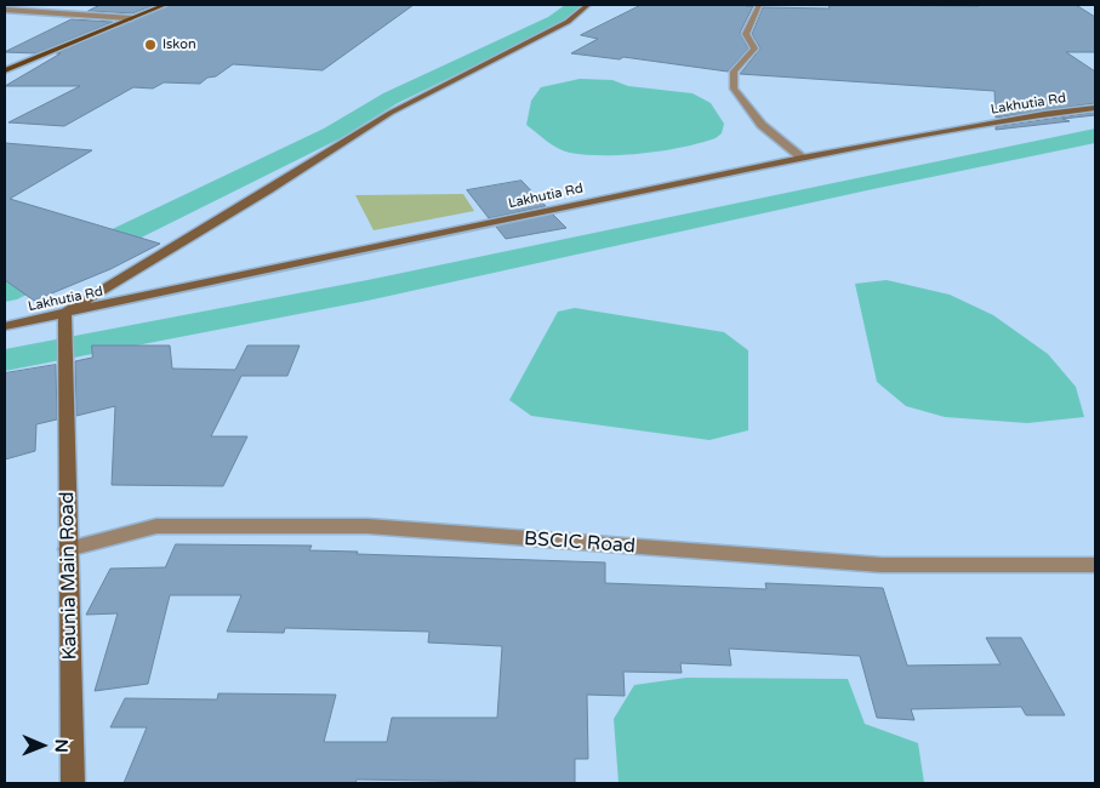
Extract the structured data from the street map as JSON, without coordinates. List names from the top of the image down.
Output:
{
  "streets": {
    "street": ["Lakhutia Rd", "BSCIC Road", "Kaunia Main Road"]
  },
  "crossings": [
    ["Lakhutia Rd", "Kaunia Main Road"],
    ["BSCIC Road", "Kaunia Main Road"]
  ],
  "places": ["Iskon"],
  "north": "right"
}
